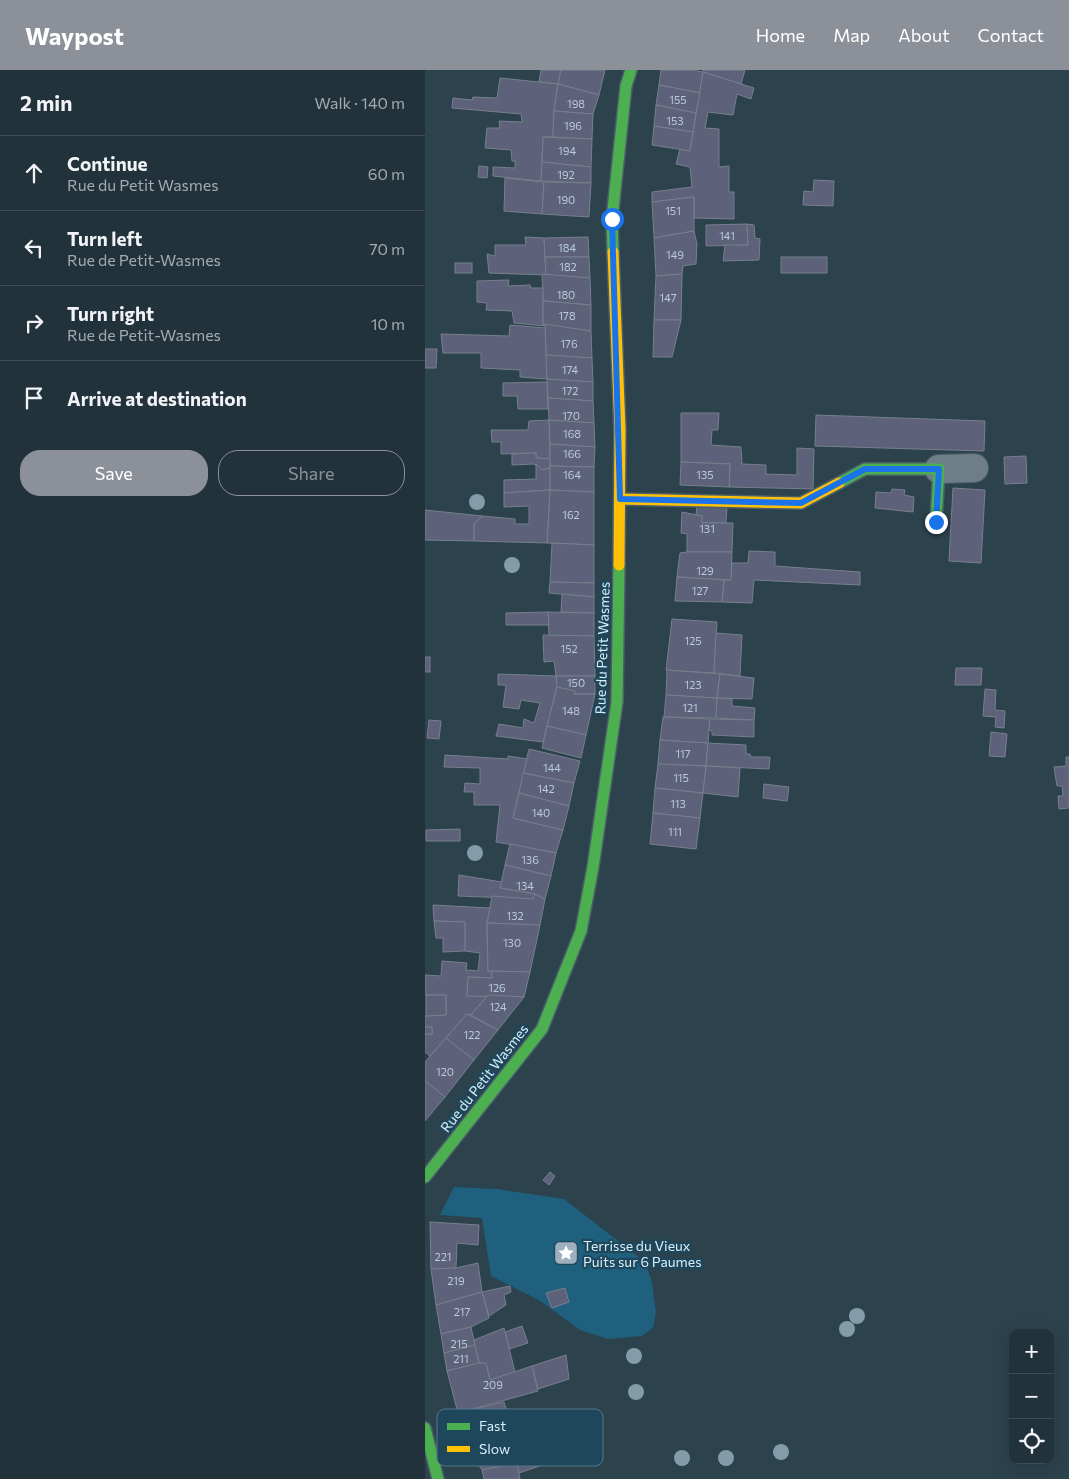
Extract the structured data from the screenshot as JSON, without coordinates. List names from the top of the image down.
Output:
{
  "streets": {
    "street": ["Rue du Petit Wasmes"]
  },
  "places": {
    "place": ["Terrisse du Vieux Puits sur 6 Paumes"]
  },
  "house_numbers": [
    "155",
    "198",
    "153",
    "196",
    "194",
    "192",
    "190",
    "151",
    "141",
    "184",
    "149",
    "182",
    "180",
    "147",
    "178",
    "176",
    "174",
    "172",
    "170",
    "168",
    "166",
    "164",
    "135",
    "162",
    "131",
    "129",
    "127",
    "125",
    "152",
    "150",
    "123",
    "121",
    "148",
    "117",
    "144",
    "115",
    "142",
    "113",
    "140",
    "111",
    "136",
    "134",
    "132",
    "130",
    "126",
    "124",
    "122",
    "120",
    "221",
    "219",
    "217",
    "215",
    "211",
    "209"
  ],
  "legend": ["Fast", "Slow"],
  "page": {
    "header": "Waypost",
    "nav": [
      "Home",
      "Map",
      "About",
      "Contact"
    ],
    "heading": ["2 min", "Walk · 140 m"],
    "list": [
      ["Continue", "Rue du Petit Wasmes", "60 m"],
      ["Turn left", "Rue de Petit-Wasmes", "70 m"],
      ["Turn right", "Rue de Petit-Wasmes", "10 m"],
      "Arrive at destination"
    ],
    "buttons": ["Save", "Share"],
    "map_buttons": ["+", "−"]
  }
}
